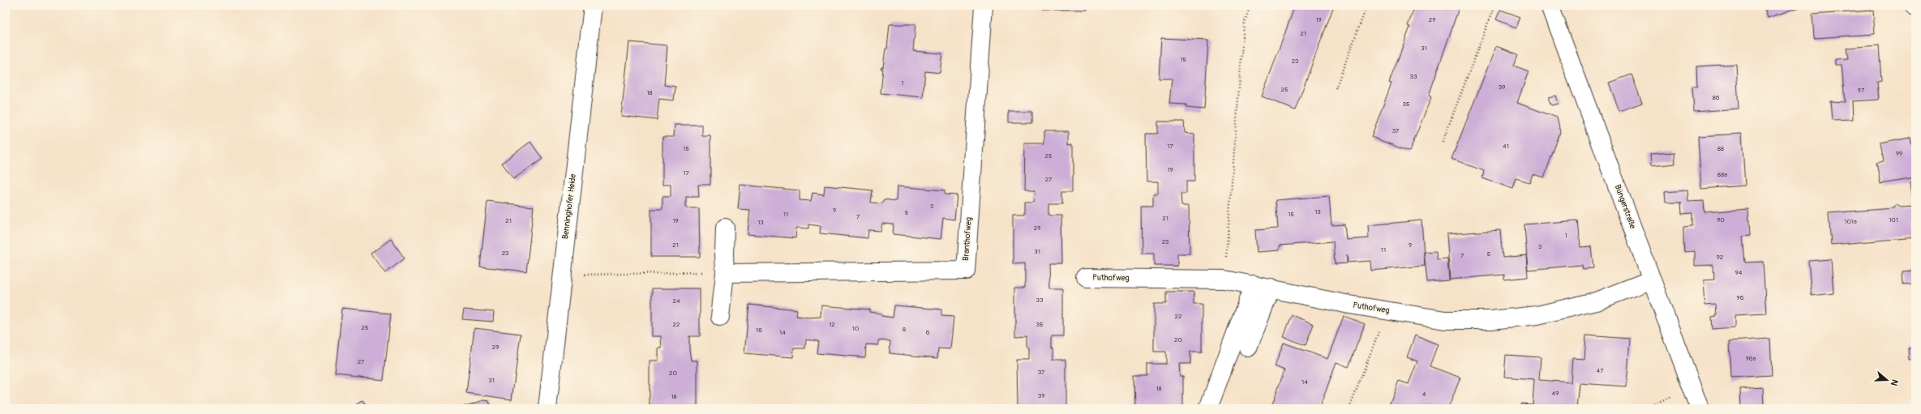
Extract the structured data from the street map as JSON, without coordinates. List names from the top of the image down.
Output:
{
  "streets": {
    "street": [
      "Benninghofer Heide",
      "Büngerstraße",
      "Branthofweg",
      "Puthofweg"
    ]
  },
  "crossings": [
    ["Büngerstraße", "Puthofweg"]
  ],
  "house_numbers": [
    "19",
    "29",
    "21",
    "31",
    "15",
    "23",
    "33",
    "1",
    "39",
    "25",
    "97",
    "18",
    "86",
    "35",
    "37",
    "17",
    "41",
    "15",
    "88",
    "99",
    "25",
    "19",
    "17",
    "88a",
    "27",
    "3",
    "9",
    "13",
    "5",
    "11",
    "15",
    "7",
    "21",
    "90",
    "101",
    "21",
    "19",
    "101a",
    "13",
    "29",
    "1",
    "23",
    "21",
    "9",
    "3",
    "11",
    "31",
    "23",
    "5",
    "7",
    "92",
    "94",
    "96",
    "33",
    "24",
    "22",
    "22",
    "12",
    "35",
    "25",
    "10",
    "8",
    "16",
    "14",
    "6",
    "20",
    "29",
    "96a",
    "27",
    "47",
    "37",
    "20",
    "31",
    "14",
    "18",
    "49",
    "4",
    "39",
    "18"
  ],
  "north": "right"
}
